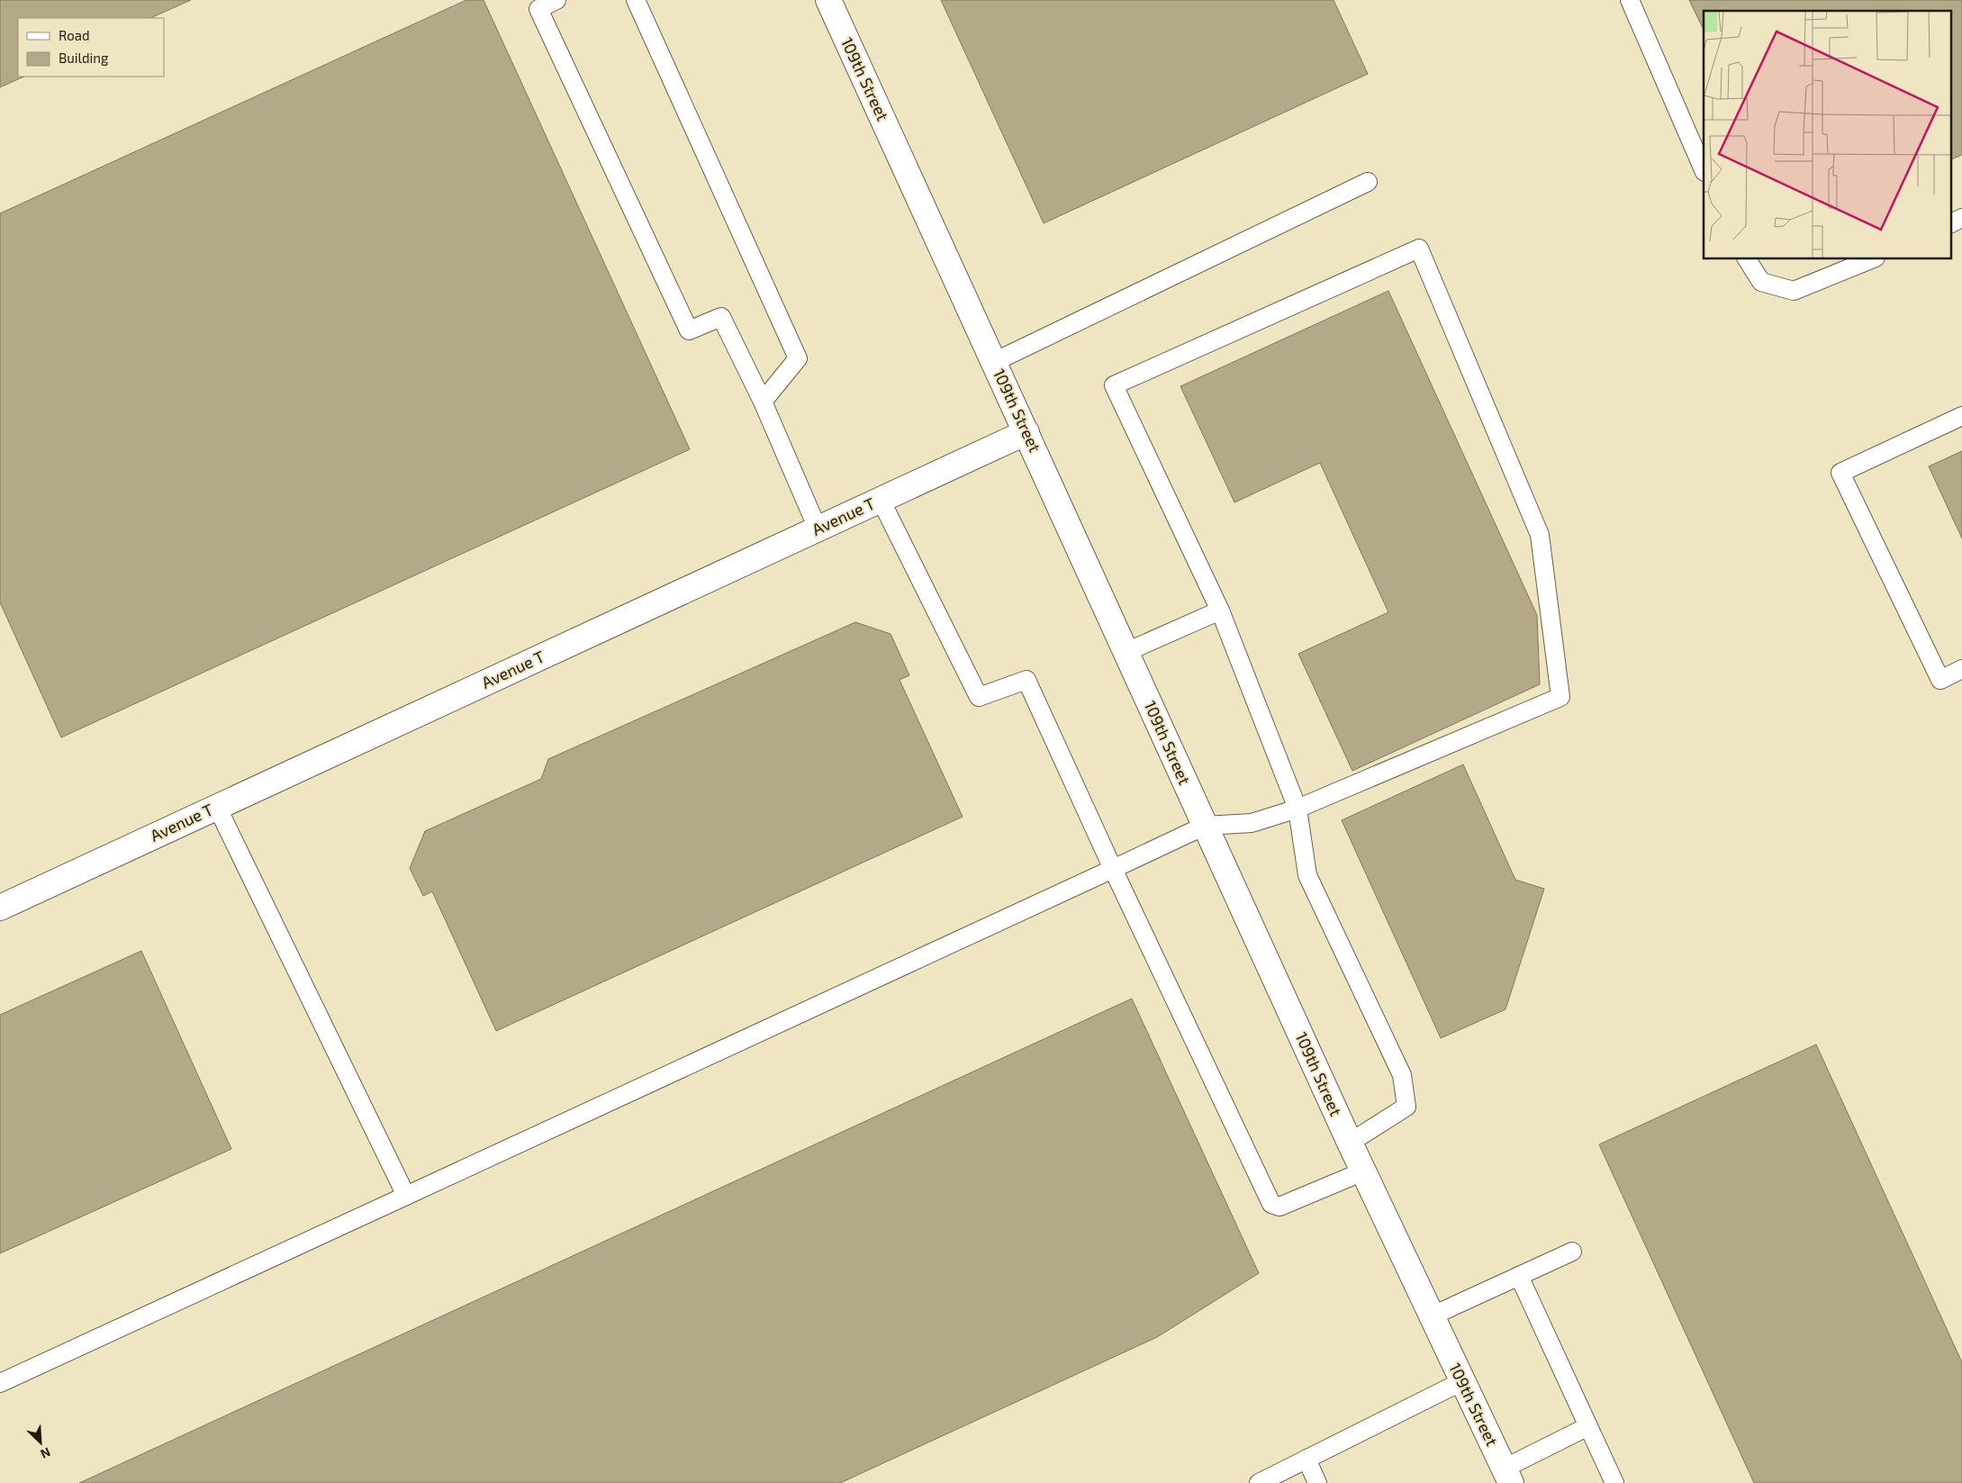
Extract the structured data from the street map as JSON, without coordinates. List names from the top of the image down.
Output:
{
  "streets": {
    "street": ["109th Street", "Avenue T"]
  },
  "crossings": [
    ["109th Street", "Avenue T"]
  ],
  "legend": ["Road", "Building"],
  "north": "bottom right"
}
